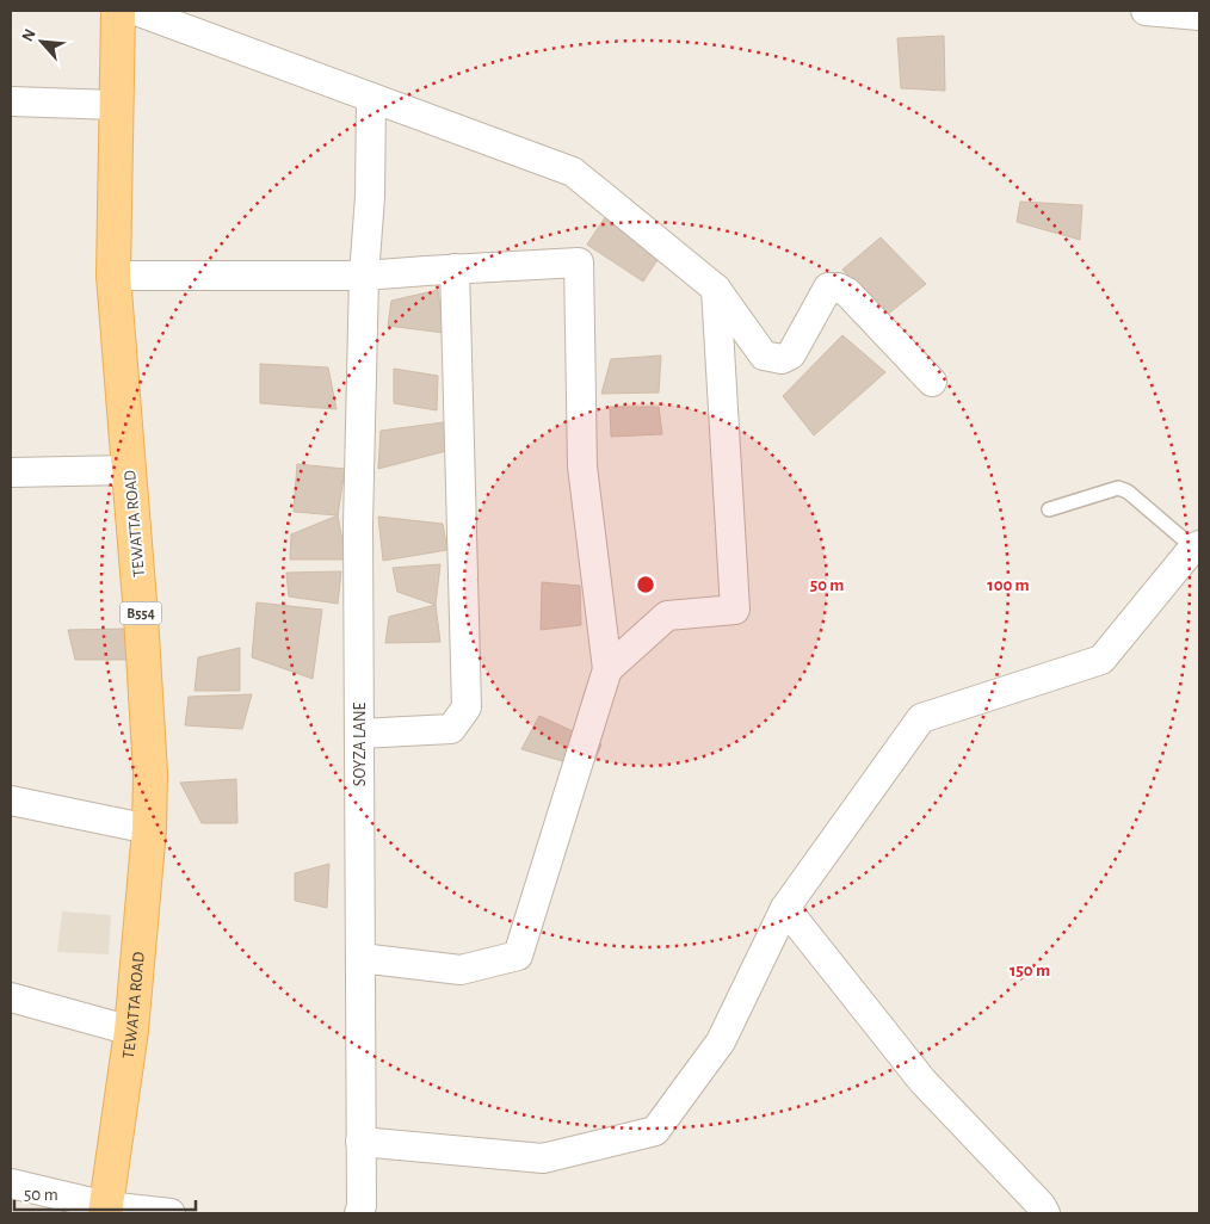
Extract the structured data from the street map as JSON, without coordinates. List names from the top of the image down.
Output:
{
  "streets": {
    "main road": ["TEWATTA ROAD", "B554"],
    "street": ["SOYZA LANE"]
  },
  "scale_bar": "50 m",
  "north": "top left",
  "rings": ["50 m", "100 m", "150 m"]
}
